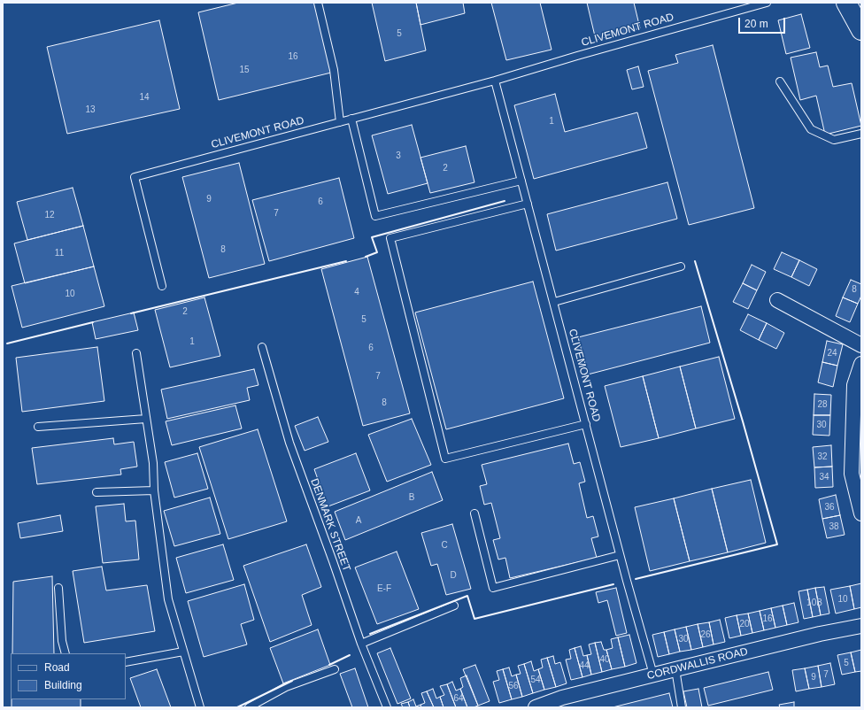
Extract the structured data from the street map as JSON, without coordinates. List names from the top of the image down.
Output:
{
  "streets": {
    "street": ["CORDWALLIS ROAD"],
    "lane": ["CLIVEMONT ROAD", "DENMARK STREET"]
  },
  "crossings": [
    ["CLIVEMONT ROAD", "CORDWALLIS ROAD"]
  ],
  "house_numbers": [
    "5",
    "16",
    "15",
    "14",
    "13",
    "1",
    "3",
    "2",
    "9",
    "6",
    "7",
    "12",
    "8",
    "11",
    "8",
    "4",
    "10",
    "2",
    "5",
    "1",
    "6",
    "24",
    "7",
    "8",
    "28",
    "30",
    "32",
    "34",
    "B",
    "36",
    "A",
    "38",
    "C",
    "D",
    "E-F",
    "10",
    "10B",
    "16",
    "20",
    "26",
    "30",
    "40",
    "5",
    "44",
    "7",
    "9",
    "54",
    "56",
    "64"
  ],
  "legend": ["Road", "Building"],
  "scale_bar": "20 m"
}
